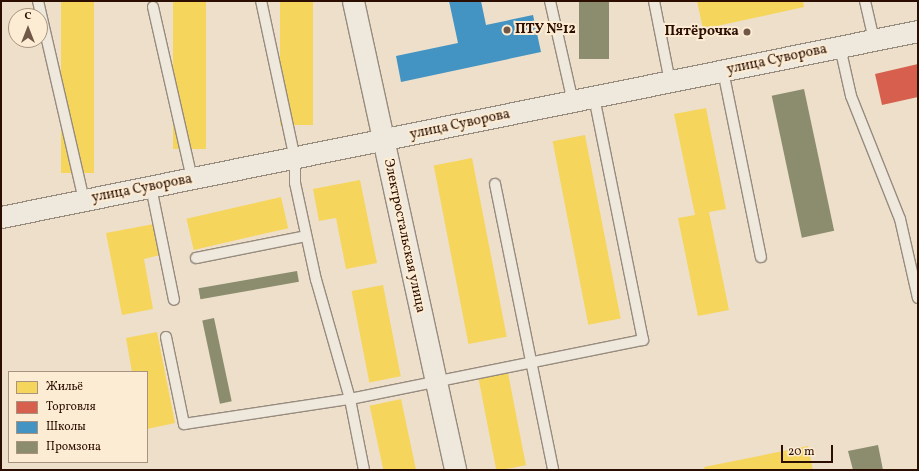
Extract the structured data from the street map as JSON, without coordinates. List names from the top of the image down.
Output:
{
  "streets": {
    "street": ["улица Суворова", "Электростальская улица"]
  },
  "crossings": [
    ["улица Суворова", "Электростальская улица"]
  ],
  "places": ["ПТУ №12", "Пятёрочка"],
  "legend": [
    "Жильё",
    "Торговля",
    "Школы",
    "Промзона"
  ],
  "scale_bar": "20 m",
  "north": "top"
}
